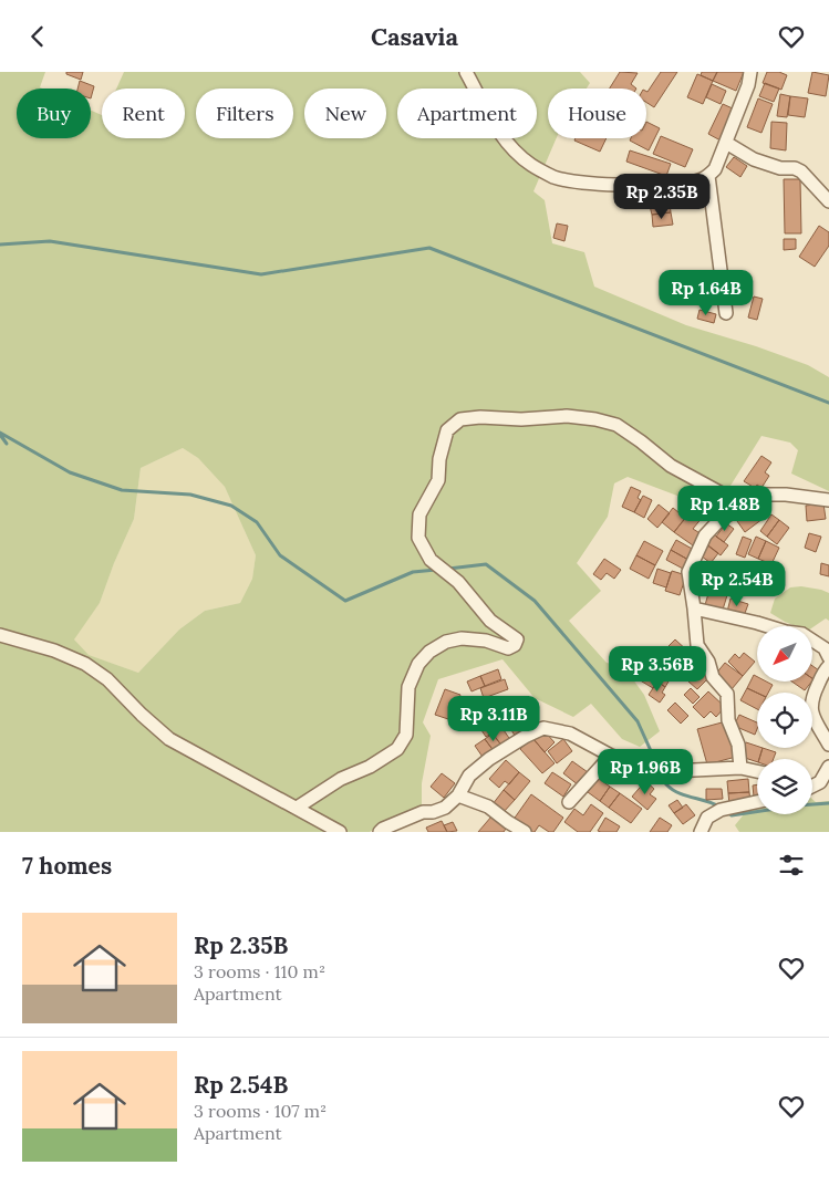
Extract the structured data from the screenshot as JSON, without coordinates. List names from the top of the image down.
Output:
{
  "north": "bottom left",
  "page": {
    "header": "Casavia",
    "chip": [
      "Buy",
      "Rent",
      "Filters",
      "New",
      "Apartment",
      "House"
    ],
    "price": [
      "Rp 2.35B",
      "Rp 1.64B",
      "Rp 1.48B",
      "Rp 2.54B",
      "Rp 3.56B",
      "Rp 3.11B",
      "Rp 1.96B"
    ],
    "heading": "7 homes",
    "list": [
      {
        "name": "Rp 2.35B",
        "note": "3 rooms · 110 m² · Apartment"
      },
      {
        "name": "Rp 2.54B",
        "note": "3 rooms · 107 m² · Apartment"
      }
    ]
  }
}
